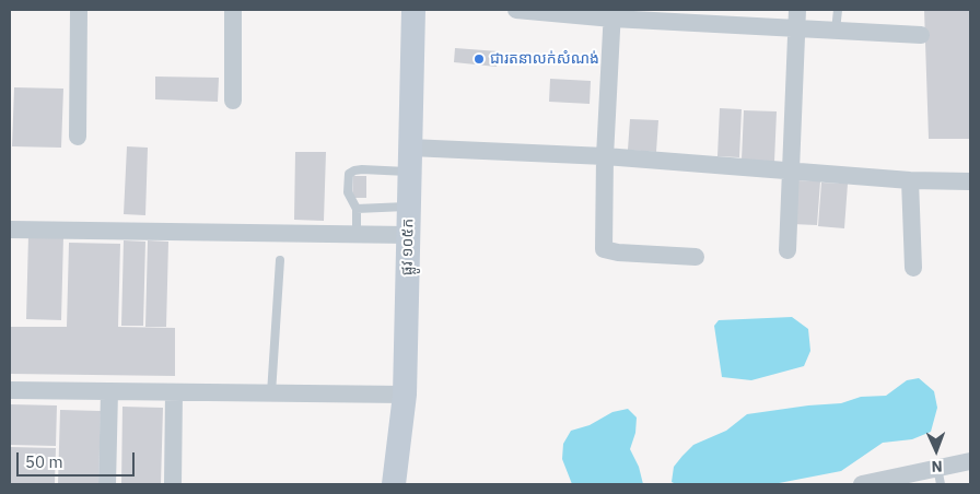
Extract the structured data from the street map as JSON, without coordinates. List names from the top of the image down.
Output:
{
  "streets": {
    "main road": ["ផ្លូវ ១០៥ក"]
  },
  "places": ["ជារតនាលក់សំណង់"],
  "scale_bar": "50 m",
  "north": "bottom"
}
